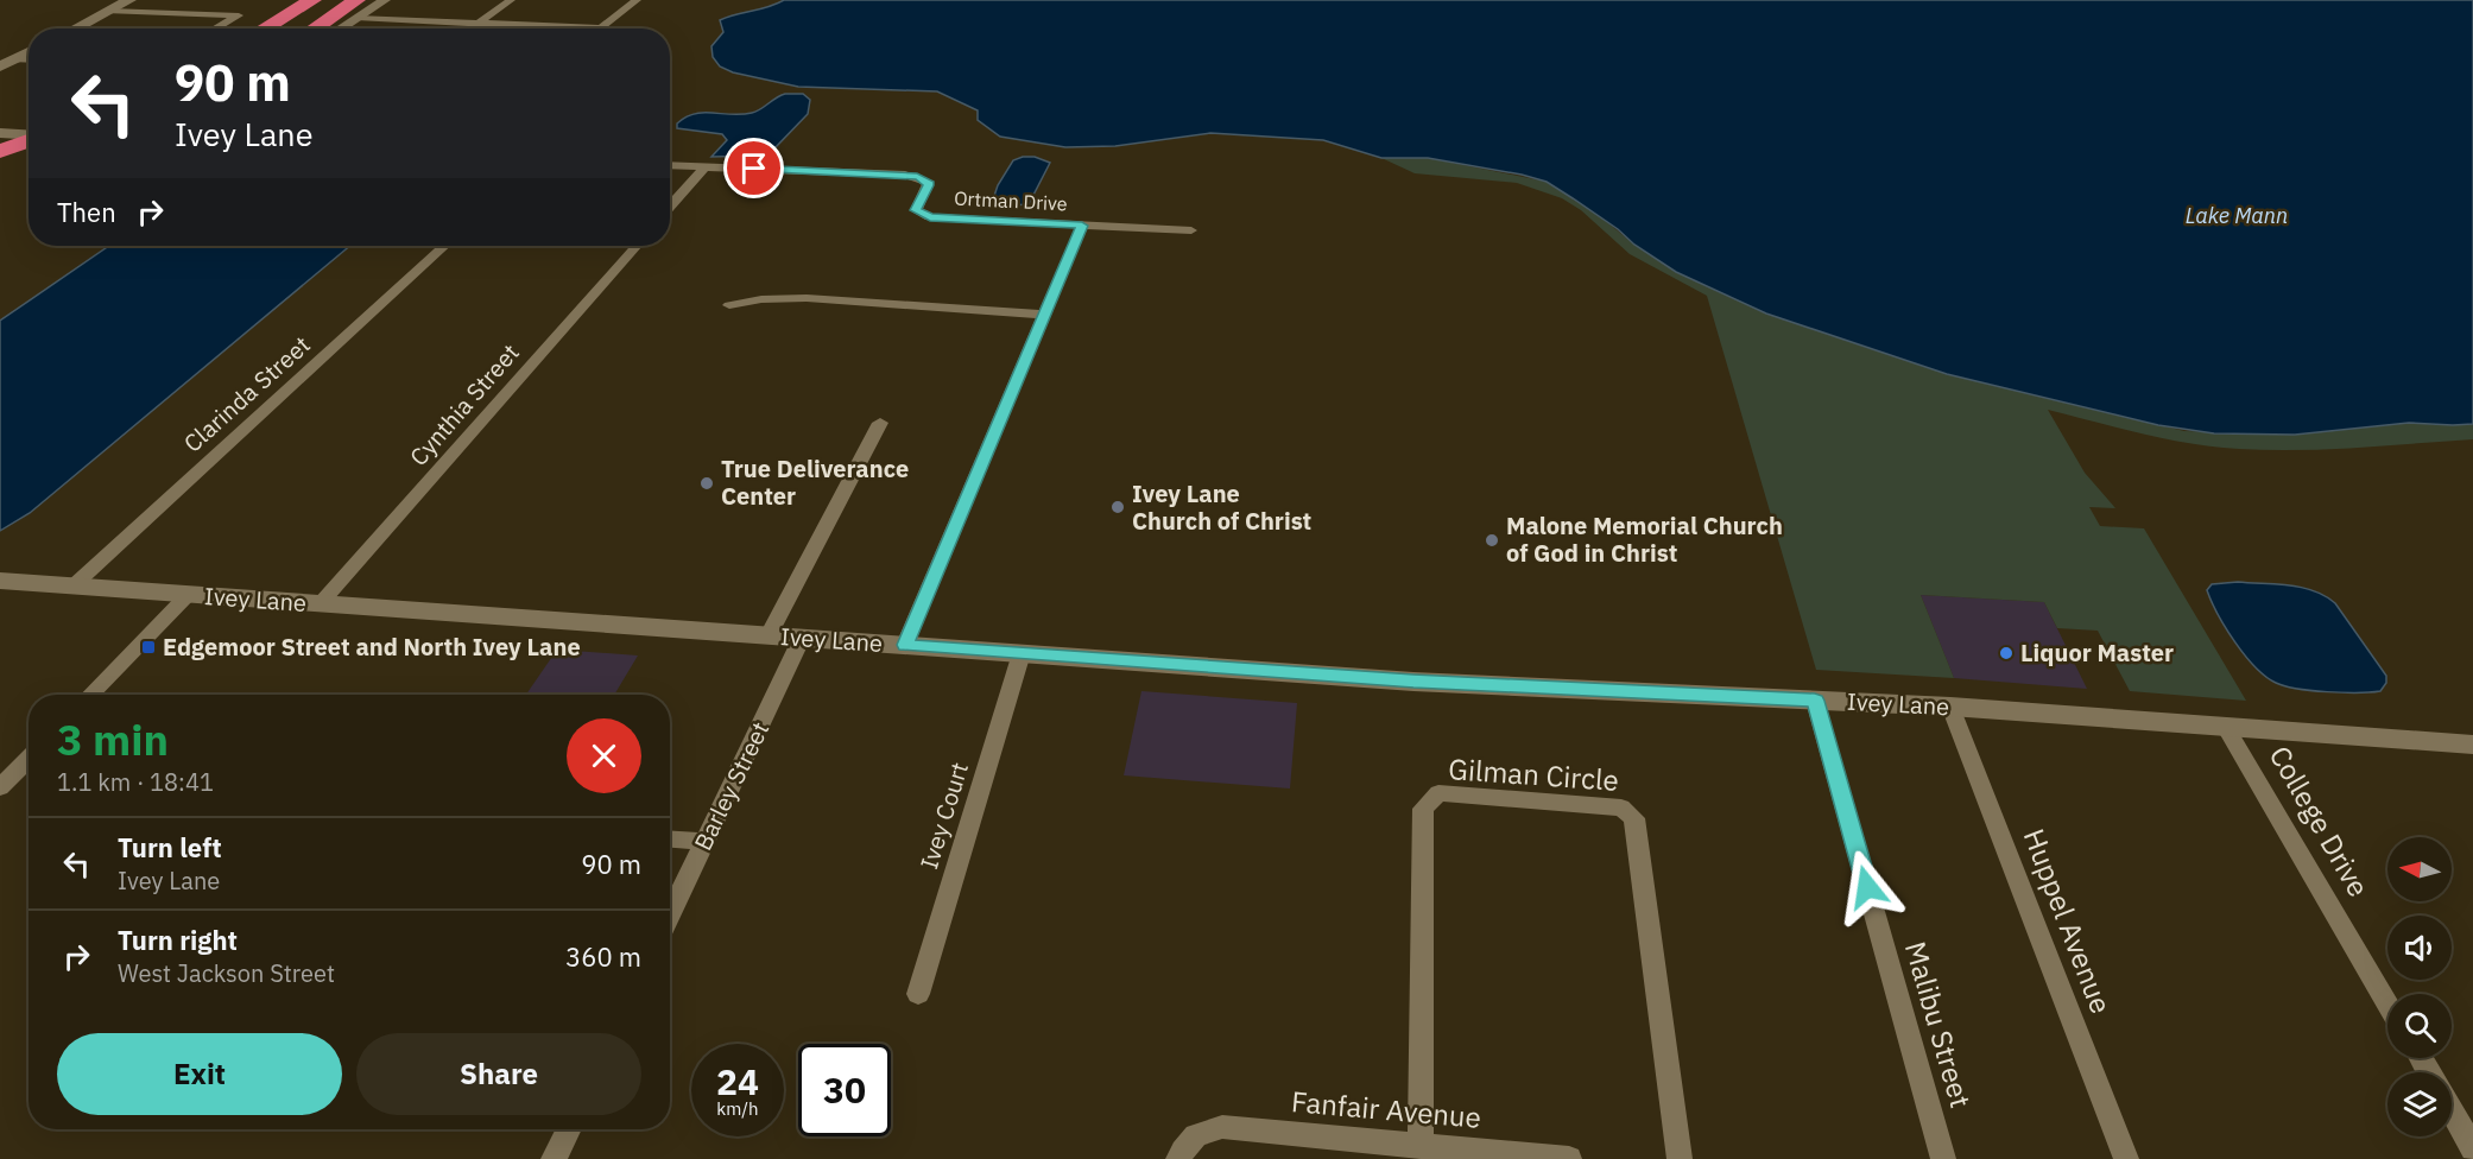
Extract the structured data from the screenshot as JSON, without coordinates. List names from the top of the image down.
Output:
{
  "streets": {
    "street": [
      "Ortman Drive",
      "Clarinda Street",
      "Cynthia Street",
      "Ivey Lane",
      "Gilman Circle",
      "Barley Street",
      "Ivey Court",
      "College Drive",
      "Huppel Avenue",
      "Malibu Street",
      "Fanfair Avenue"
    ]
  },
  "crossings": [
    ["Clarinda Street", "Ivey Lane"],
    ["Cynthia Street", "Ivey Lane"],
    ["Ivey Lane", "Barley Street"],
    ["Ivey Lane", "Ivey Court"],
    ["Ivey Lane", "College Drive"],
    ["Ivey Lane", "Huppel Avenue"],
    ["Ivey Lane", "Malibu Street"],
    ["Gilman Circle", "Fanfair Avenue"]
  ],
  "water": ["Lake Mann"],
  "places": {
    "other": [
      "True Deliverance Center",
      "Ivey Lane Church of Christ",
      "Malone Memorial Church of God in Christ",
      "Liquor Master"
    ],
    "transit": ["Edgemoor Street and North Ivey Lane"]
  },
  "north": "left",
  "page": {
    "turn": ["90 m", "Ivey Lane"],
    "then": "Then",
    "heading": ["3 min", "1.1 km · 18:41"],
    "list": [
      {
        "name": "Turn left",
        "note": "Ivey Lane",
        "value": "90 m"
      },
      {
        "name": "Turn right",
        "note": "West Jackson Street",
        "value": "360 m"
      }
    ],
    "buttons": ["Exit", "Share"],
    "speed": "24 km/h",
    "limit": "30"
  }
}
